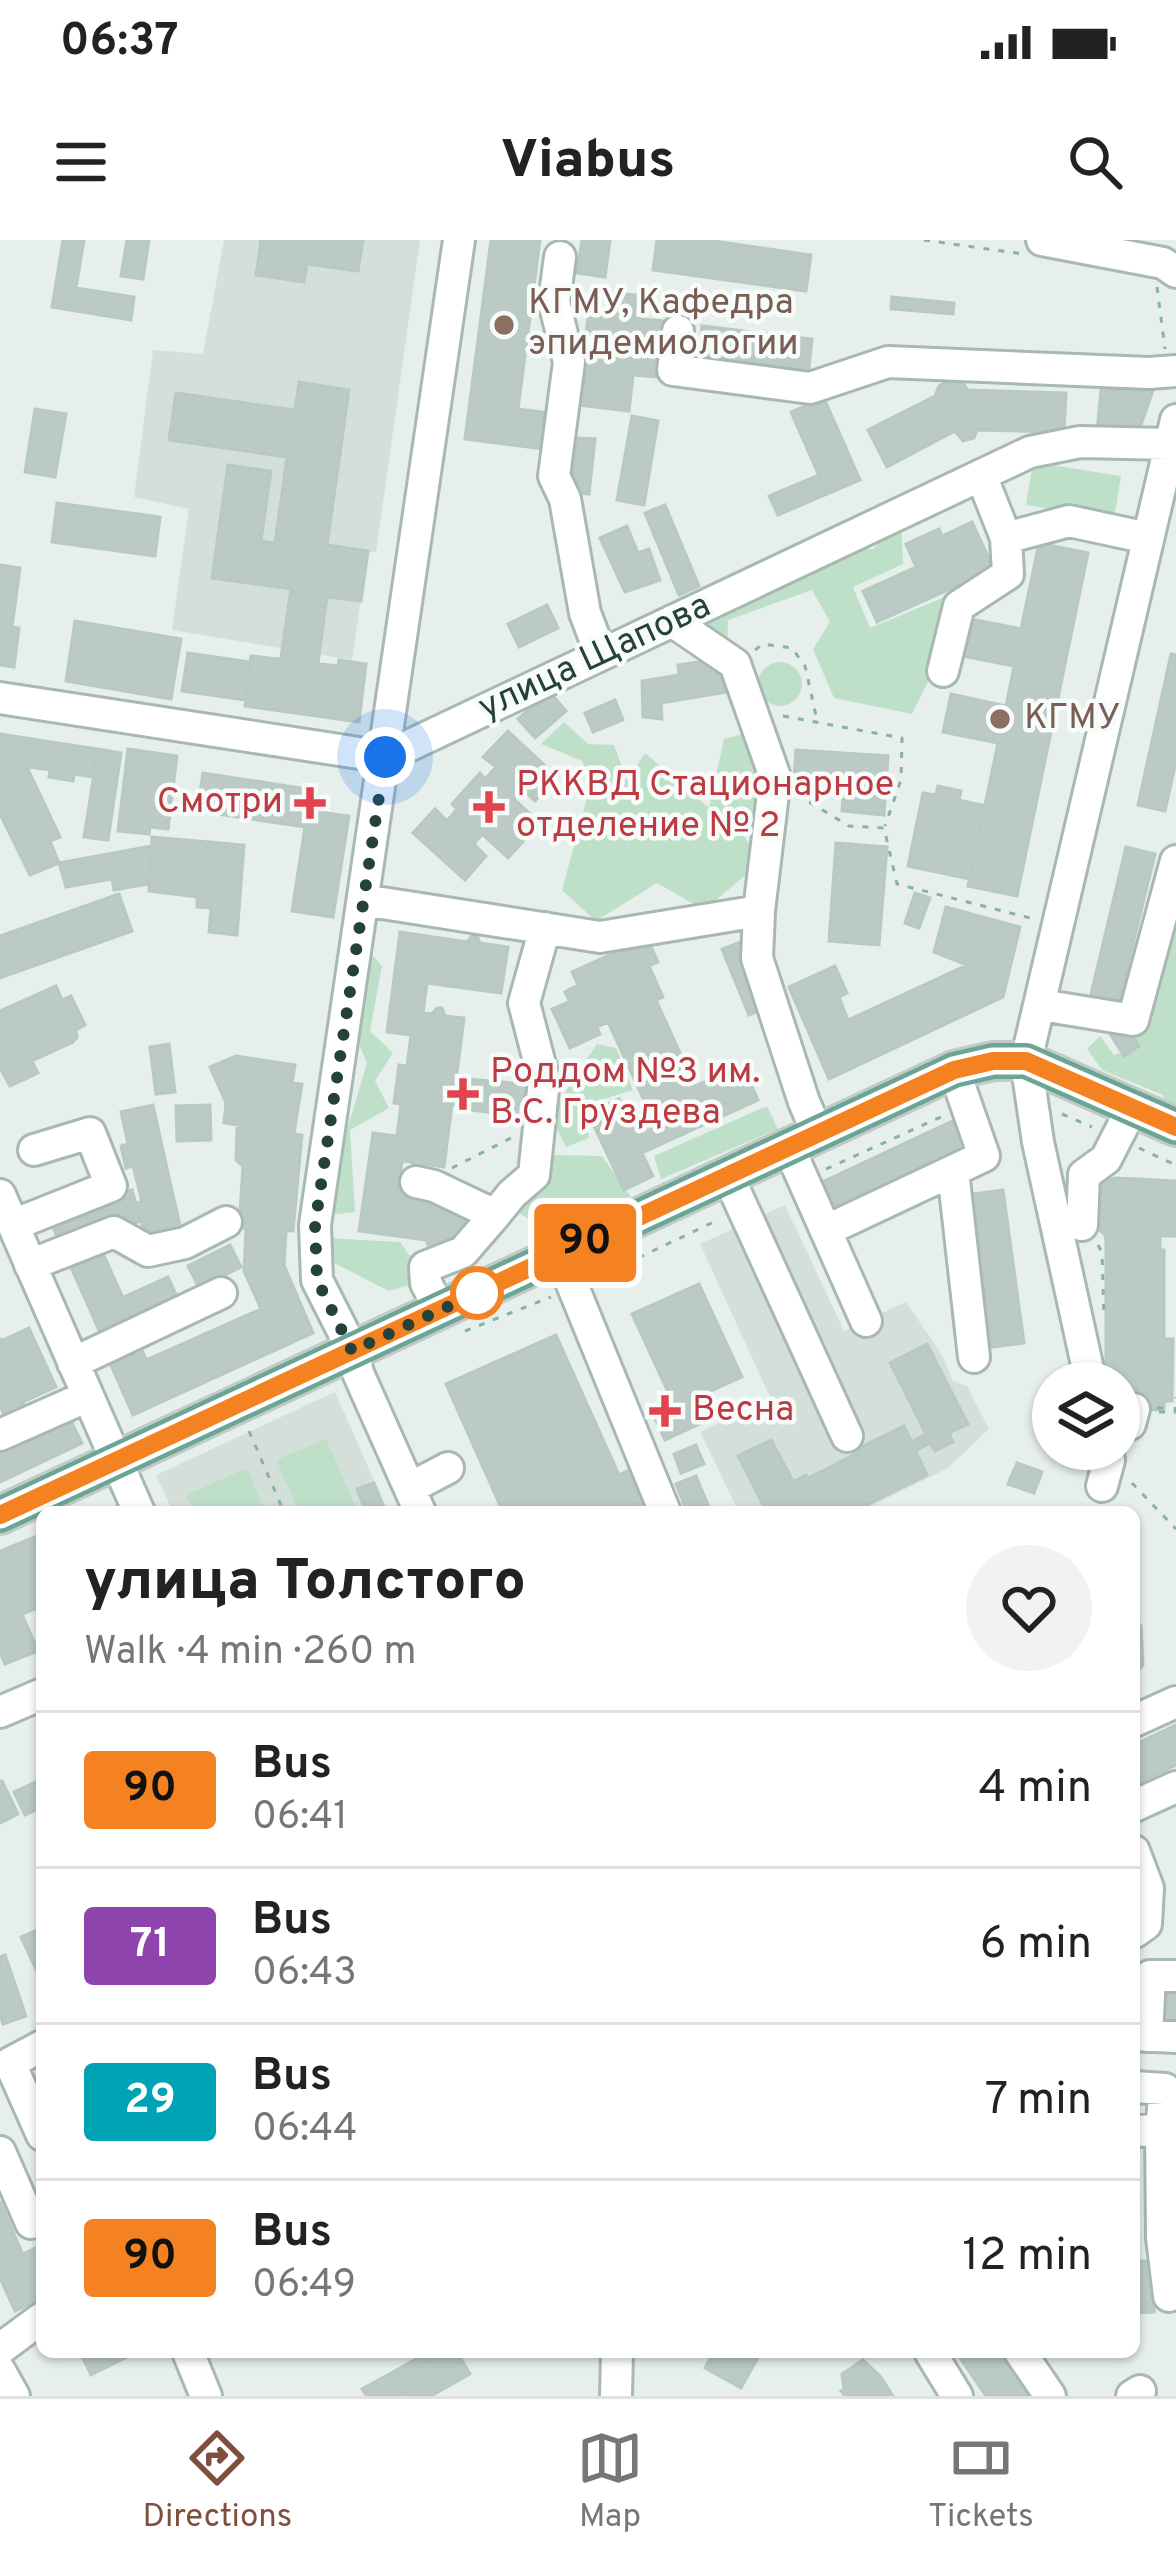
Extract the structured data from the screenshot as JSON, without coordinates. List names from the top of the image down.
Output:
{
  "streets": {
    "street": ["улица Щапова"]
  },
  "places": {
    "other": ["КГМУ, Кафедра эпидемиологии", "КГМУ"],
    "health": [
      "Смотри",
      "РККВД Стационарное отделение № 2",
      "Роддом №3 им. В.С. Груздева",
      "Весна"
    ]
  },
  "lines": ["bus line 90"],
  "page": {
    "status": "06:37",
    "header": "Viabus",
    "on_map": "90",
    "heading": ["улица Толстого", "Walk · 4 min · 260 m"],
    "list": [
      {
        "mark": "90",
        "name": "Bus",
        "note": "06:41",
        "value": "4 min"
      },
      {
        "mark": "71",
        "name": "Bus",
        "note": "06:43",
        "value": "6 min"
      },
      {
        "mark": "29",
        "name": "Bus",
        "note": "06:44",
        "value": "7 min"
      },
      {
        "mark": "90",
        "name": "Bus",
        "note": "06:49",
        "value": "12 min"
      }
    ],
    "tabs": ["Directions", "Map", "Tickets"]
  }
}
